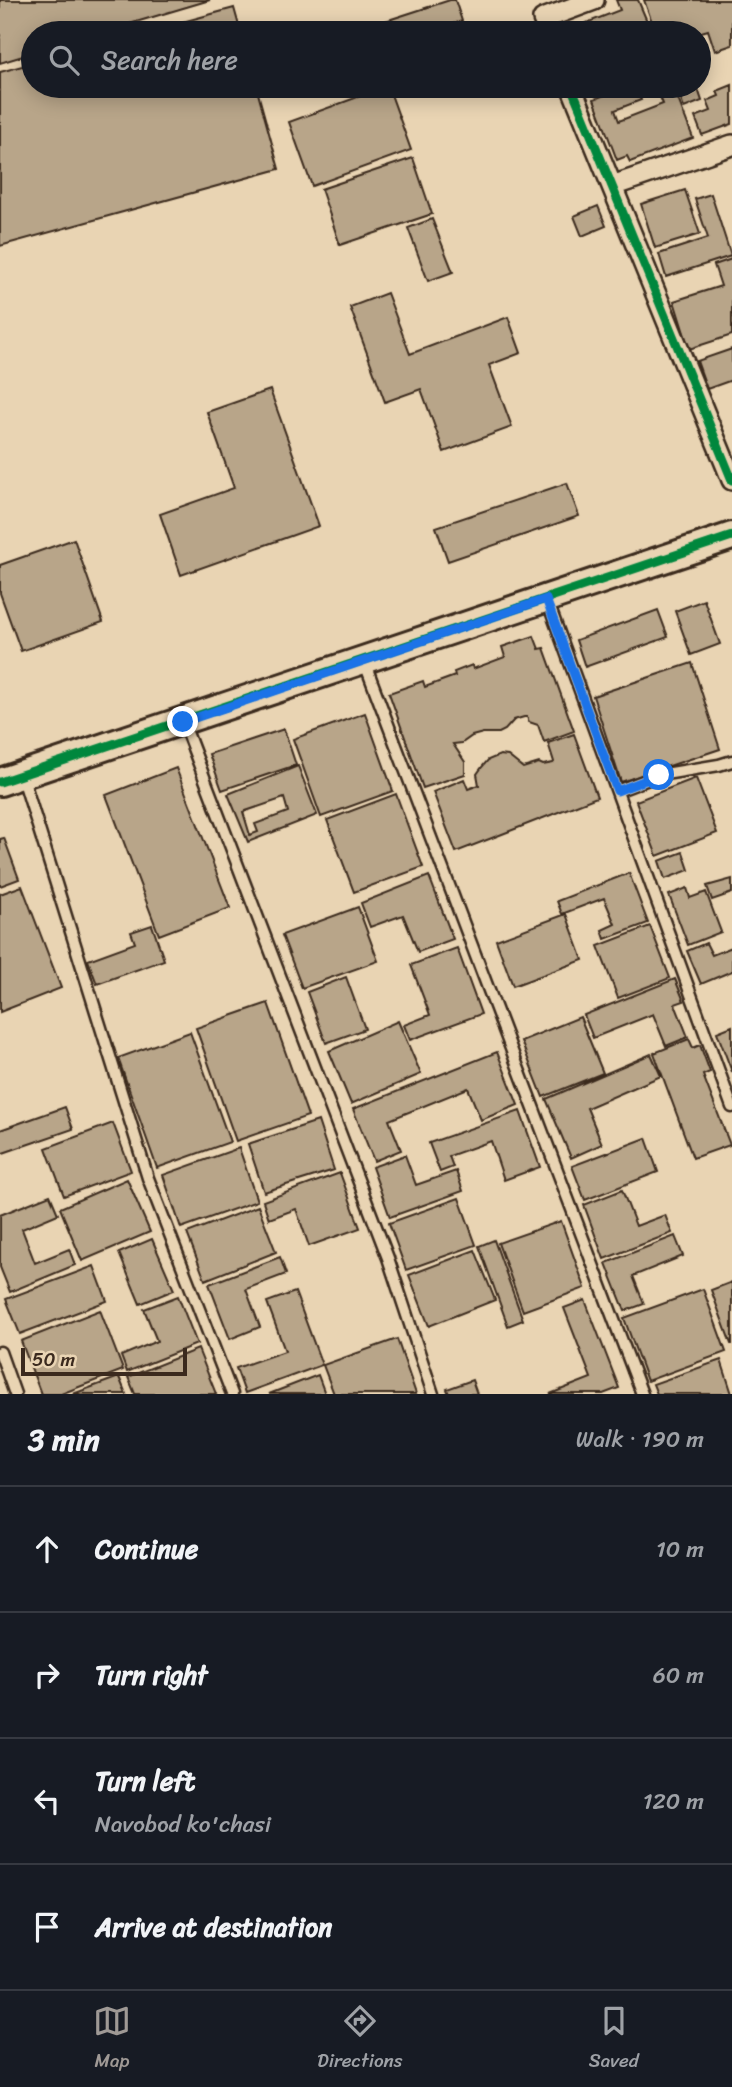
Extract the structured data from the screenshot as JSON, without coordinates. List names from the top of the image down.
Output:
{
  "scale_bar": "50 m",
  "page": {
    "search": "Search here",
    "scale": "50 m",
    "heading": ["3 min", "Walk · 190 m"],
    "list": [
      ["Continue", "10 m"],
      ["Turn right", "60 m"],
      ["Turn left", "Navobod ko'chasi", "120 m"],
      "Arrive at destination"
    ],
    "nav": ["Map", "Directions", "Saved"]
  }
}
